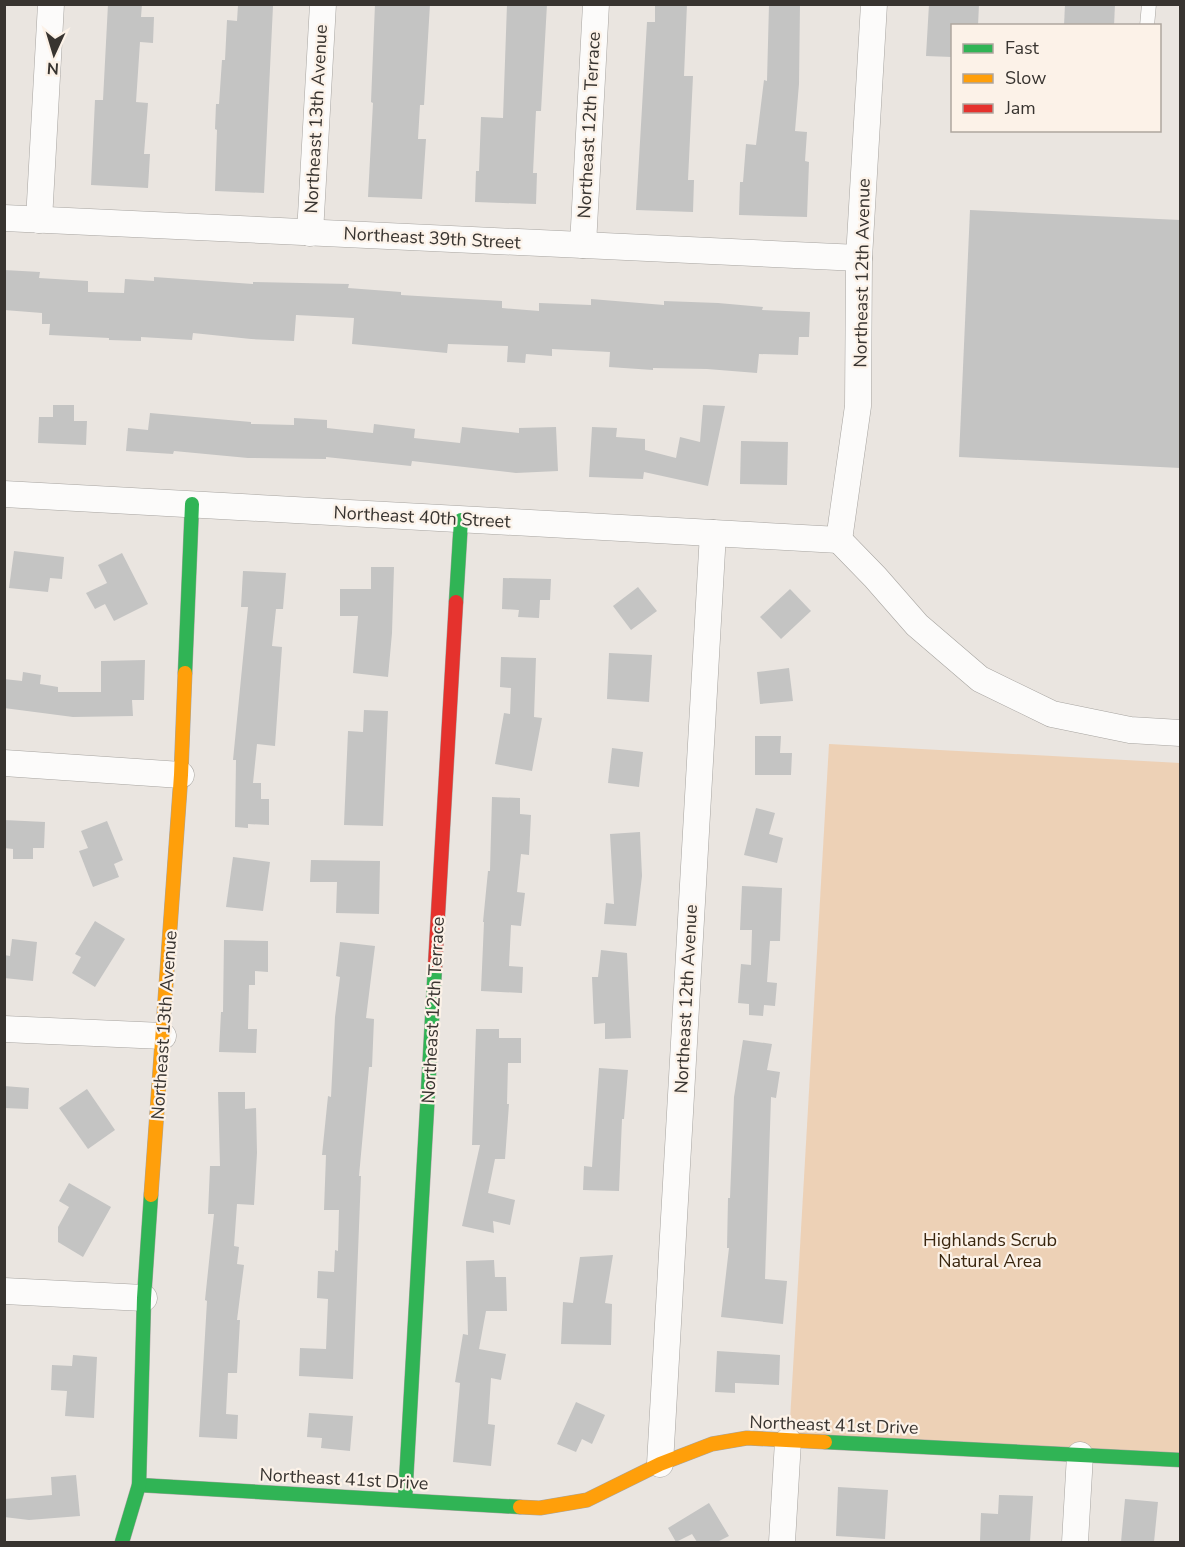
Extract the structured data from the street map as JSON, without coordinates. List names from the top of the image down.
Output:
{
  "streets": {
    "street": [
      "Northeast 13th Avenue",
      "Northeast 12th Terrace",
      "Northeast 39th Street",
      "Northeast 12th Avenue",
      "Northeast 40th Street",
      "Northeast 41st Drive"
    ]
  },
  "crossings": [
    ["Northeast 13th Avenue", "Northeast 39th Street"],
    ["Northeast 13th Avenue", "Northeast 40th Street"],
    ["Northeast 13th Avenue", "Northeast 41st Drive"],
    ["Northeast 12th Terrace", "Northeast 39th Street"],
    ["Northeast 12th Terrace", "Northeast 40th Street"],
    ["Northeast 12th Terrace", "Northeast 41st Drive"],
    ["Northeast 39th Street", "Northeast 12th Avenue"],
    ["Northeast 12th Avenue", "Northeast 40th Street"],
    ["Northeast 12th Avenue", "Northeast 41st Drive"]
  ],
  "parks": ["Highlands Scrub Natural Area"],
  "legend": ["Fast", "Slow", "Jam"],
  "north": "bottom"
}
